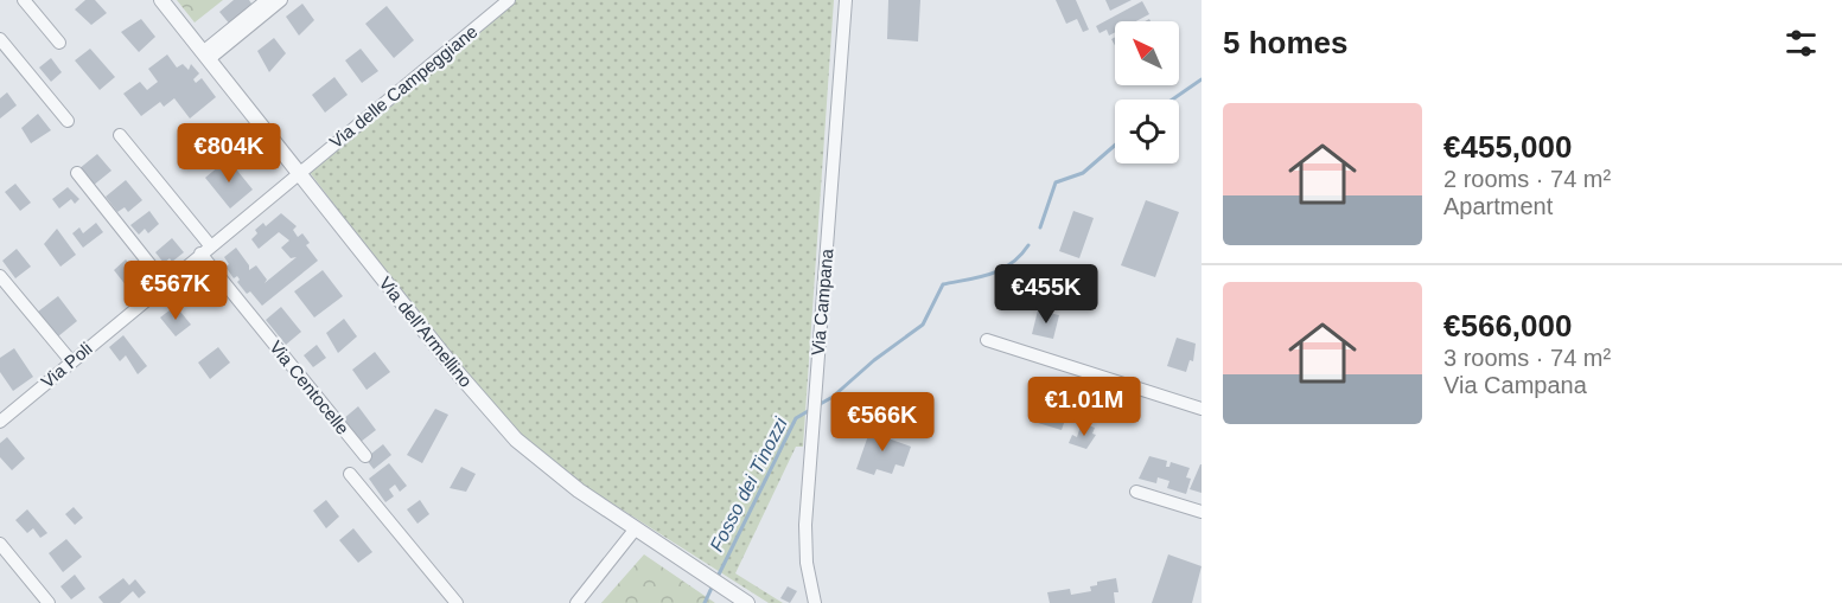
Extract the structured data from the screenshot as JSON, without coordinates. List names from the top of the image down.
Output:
{
  "streets": {
    "street": [
      "Via delle Campeggiane",
      "Via Campana",
      "Via dell'Armellino",
      "Via Poli",
      "Via Centocelle"
    ]
  },
  "crossings": [
    ["Via delle Campeggiane", "Via dell'Armellino"],
    ["Via delle Campeggiane", "Via Poli"],
    ["Via dell'Armellino", "Via Poli"],
    ["Via Poli", "Via Centocelle"]
  ],
  "water": ["Fosso dei Tinozzi"],
  "north": "top left",
  "page": {
    "heading": "5 homes",
    "list": [
      {
        "name": "€455,000",
        "note": "2 rooms · 74 m² · Apartment"
      },
      {
        "name": "€566,000",
        "note": "3 rooms · 74 m² · Via Campana"
      }
    ],
    "price": [
      "€804K",
      "€567K",
      "€455K",
      "€1.01M",
      "€566K"
    ]
  }
}
